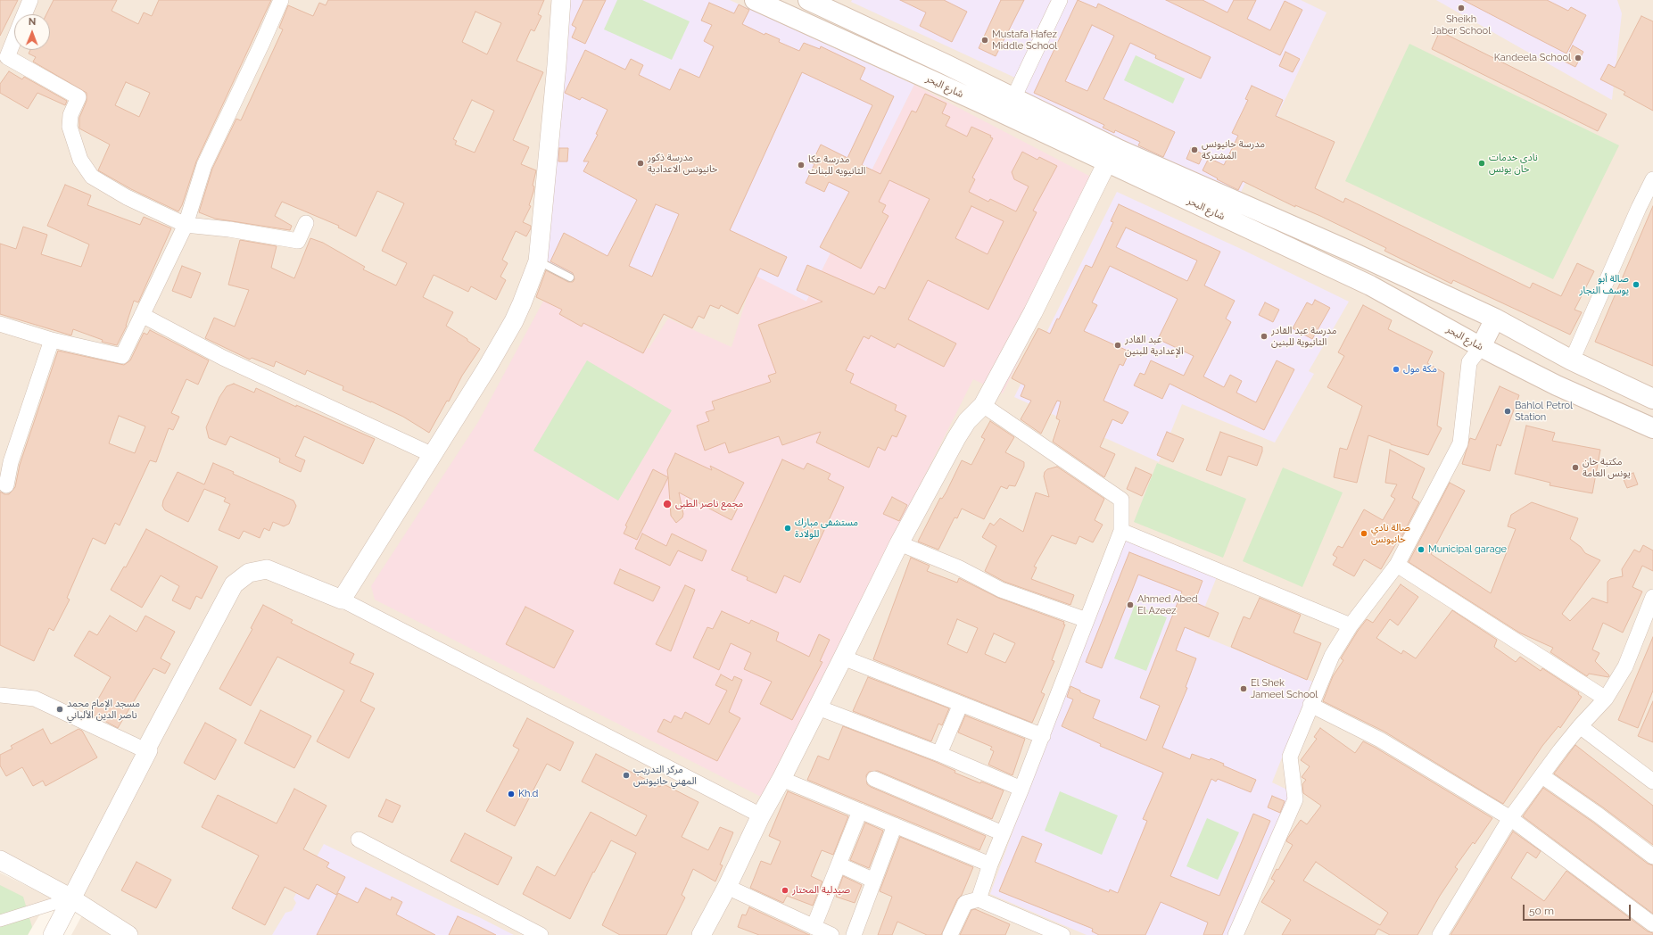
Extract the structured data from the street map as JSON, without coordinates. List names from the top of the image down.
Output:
{
  "streets": {
    "main road": ["شارع البحر"]
  },
  "places": [
    "Sheikh Jaber School",
    "Mustafa Hafez Middle School",
    "Kandeela School",
    "مدرسة خانيونس المشتركة",
    "مدرسة ذكور خانيونس الاعدادية",
    "نادى خدمات خان يونس",
    "مدرسة عكا الثانيويه للبنات",
    "صالة أبو يوسف النجار",
    "مدرسة عبد القادر الثانيوية للبنين",
    "عبد القادر الإعدادية للبنين",
    "مكة مول",
    "Bahlol Petrol Station",
    "مكتبة خان يونس العامة",
    "مجمع ناصر الطبى",
    "مستشفى مبارك للولادة",
    "صالة نادي خانيونس",
    "Municipal garage",
    "Ahmed Abed El Azeez",
    "El Shek Jameel School",
    "مسجد الإمام محمد ناصر الدين الألباني",
    "مركز التدريب المهني خانيونس",
    "Kh.d",
    "صيدلية المختار"
  ],
  "scale_bar": "50 m",
  "north": "top"
}
